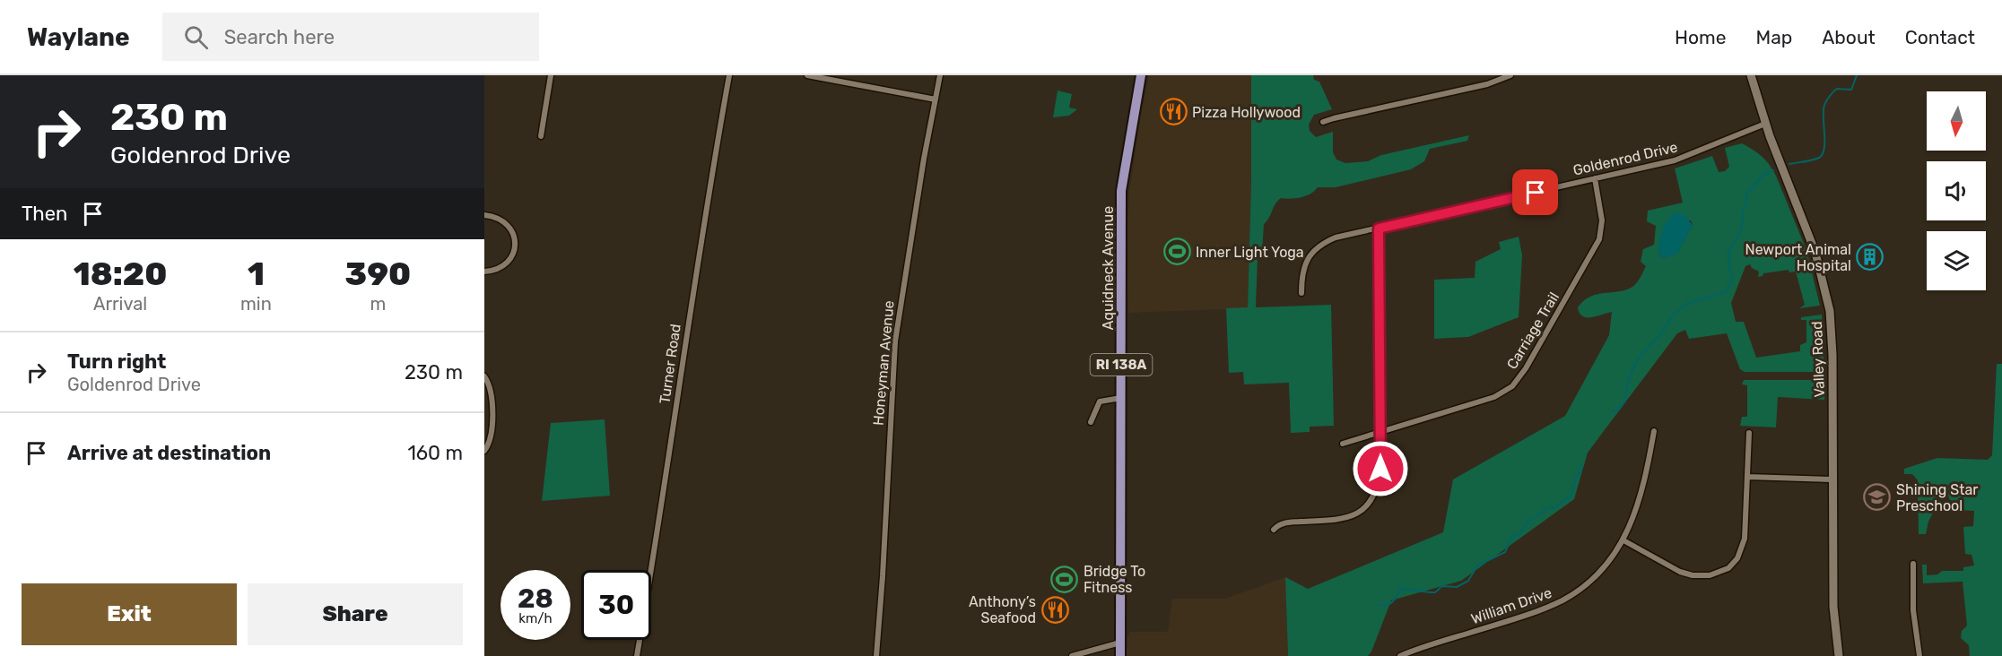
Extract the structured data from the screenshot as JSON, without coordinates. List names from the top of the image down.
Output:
{
  "streets": {
    "main road": ["Aquidneck Avenue", "Valley Road", "RI 138A"],
    "street": [
      "Goldenrod Drive",
      "Carriage Trail",
      "Honeyman Avenue",
      "Turner Road",
      "William Drive"
    ]
  },
  "crossings": [
    ["Goldenrod Drive", "Carriage Trail"],
    ["Goldenrod Drive", "Valley Road"]
  ],
  "places": {
    "restaurant": ["Pizza Hollywood", "Anthony’s Seafood"],
    "sports": ["Inner Light Yoga", "Bridge To Fitness"],
    "building": ["Newport Animal Hospital"],
    "school or university": ["Shining Star Preschool"]
  },
  "north": "bottom",
  "page": {
    "header": "Waylane",
    "search": "Search here",
    "nav": [
      "Home",
      "Map",
      "About",
      "Contact"
    ],
    "turn": ["230 m", "Goldenrod Drive"],
    "then": "Then",
    "eta": [
      "18:20",
      "Arrival",
      "1",
      "min",
      "390",
      "m"
    ],
    "list": [
      {
        "name": "Turn right",
        "note": "Goldenrod Drive",
        "value": "230 m"
      },
      {
        "name": "Arrive at destination",
        "value": "160 m"
      }
    ],
    "speed": "28 km/h",
    "limit": "30",
    "buttons": ["Exit", "Share"]
  }
}
